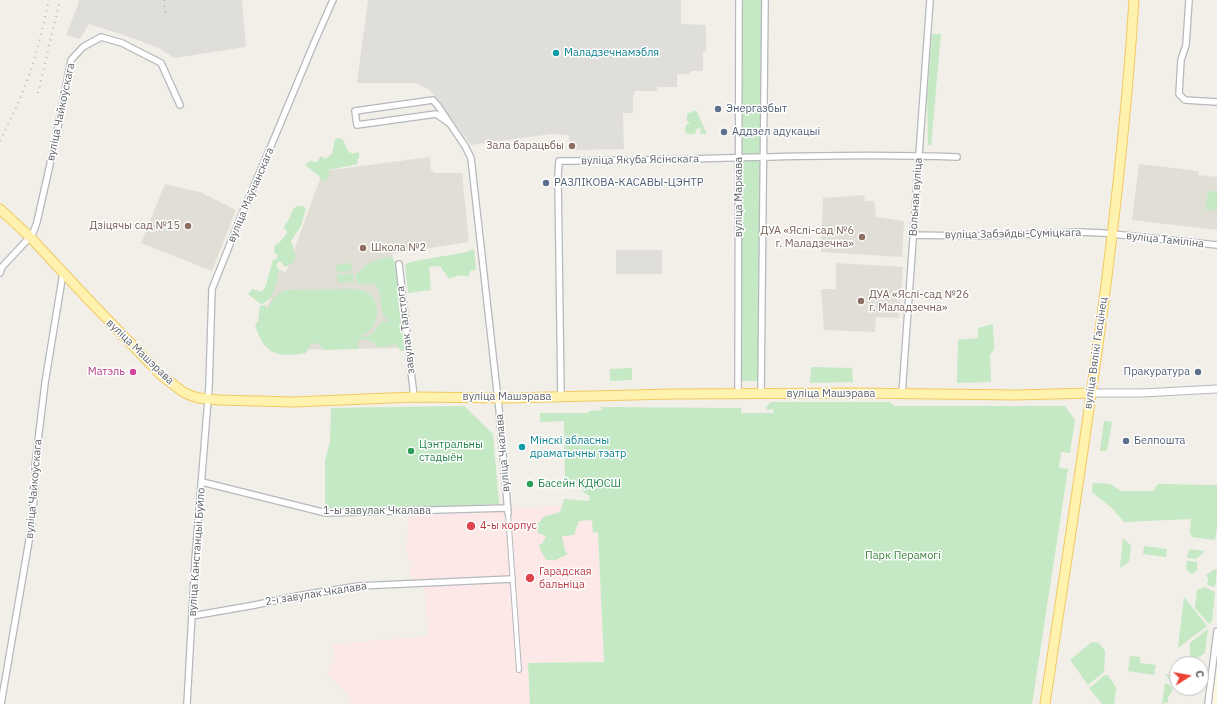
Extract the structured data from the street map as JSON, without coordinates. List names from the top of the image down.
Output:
{
  "streets": {
    "main road": ["вуліца Машэрава", "вуліца Вялікі Гасцінец"],
    "street": [
      "вуліца Чайкоўскага",
      "вуліца Якуба Ясінскага",
      "вуліца Маўчанскага",
      "вуліца Маркава",
      "Вольная вуліца",
      "вуліца Забэйды-Суміцкага",
      "вуліца Таміліна",
      "завулак Талстога",
      "вуліца Чкалава",
      "1-ы завулак Чкалава",
      "вуліца Канстанцыі Буйло",
      "2-і завулак Чкалава"
    ]
  },
  "crossings": [
    ["вуліца Чайкоўскага", "вуліца Машэрава"],
    ["вуліца Якуба Ясінскага", "вуліца Маркава"],
    ["вуліца Якуба Ясінскага", "Вольная вуліца"],
    ["вуліца Якуба Ясінскага", "вуліца Машэрава"],
    ["вуліца Маўчанскага", "вуліца Машэрава"],
    ["вуліца Маўчанскага", "вуліца Канстанцыі Буйло"],
    ["вуліца Маркава", "вуліца Машэрава"],
    ["Вольная вуліца", "вуліца Забэйды-Суміцкага"],
    ["Вольная вуліца", "вуліца Машэрава"],
    ["вуліца Забэйды-Суміцкага", "вуліца Таміліна"],
    ["вуліца Забэйды-Суміцкага", "вуліца Вялікі Гасцінец"],
    ["вуліца Таміліна", "вуліца Вялікі Гасцінец"],
    ["завулак Талстога", "вуліца Машэрава"],
    ["вуліца Машэрава", "вуліца Вялікі Гасцінец"],
    ["вуліца Машэрава", "вуліца Чкалава"],
    ["вуліца Машэрава", "вуліца Канстанцыі Буйло"],
    ["вуліца Чкалава", "1-ы завулак Чкалава"],
    ["вуліца Чкалава", "2-і завулак Чкалава"],
    ["1-ы завулак Чкалава", "вуліца Канстанцыі Буйло"],
    ["вуліца Канстанцыі Буйло", "2-і завулак Чкалава"]
  ],
  "parks": ["Парк Перамогі"],
  "places": [
    "Маладзечнамэбля",
    "Энергазбыт",
    "Аддзел адукацыі",
    "Зала барацьбы",
    "РАЗЛІКОВА-КАСАВЫ-ЦЭНТР",
    "Дзіцячы сад №15",
    "ДУА «Яслі-сад №6 г. Маладзечна»",
    "Школа №2",
    "ДУА «Яслі-сад №26 г. Маладзечна»",
    "Матэль",
    "Пракуратура",
    "Белпошта",
    "Мінскі абласны драматычны тэатр",
    "Цэнтральны стадыён",
    "Басейн КДЮСШ",
    "4-ы корпус",
    "Гарадская бальніца"
  ],
  "north": "right"
}
